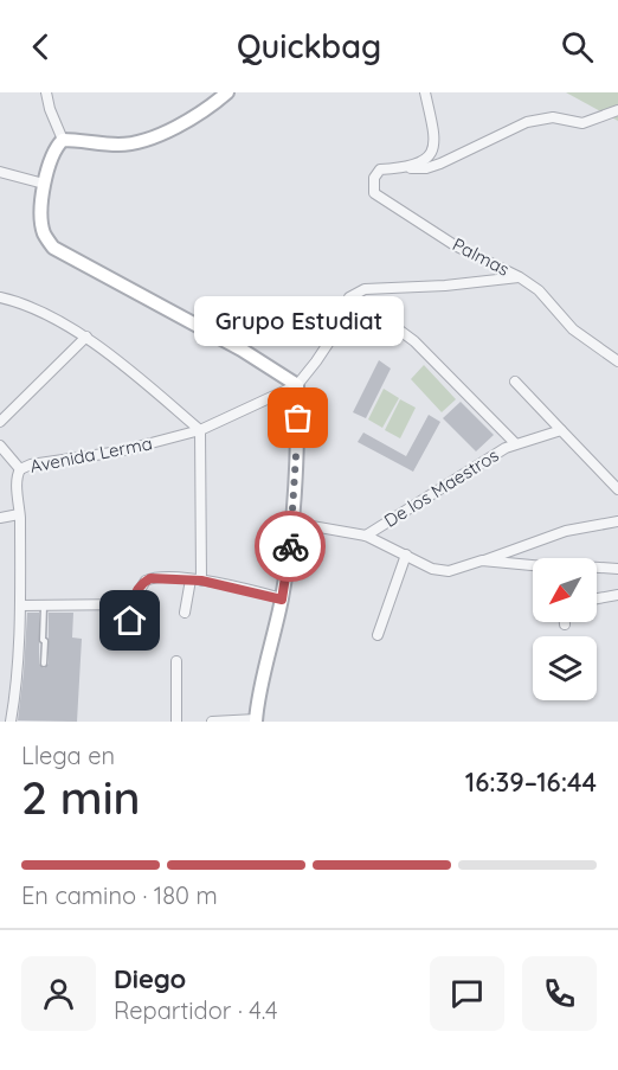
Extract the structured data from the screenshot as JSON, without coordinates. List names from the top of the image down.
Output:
{
  "streets": {
    "street": ["Palmas", "Avenida Lerma", "De los Maestros"]
  },
  "crossings": [
    ["Palmas", "Avenida Lerma"],
    ["Avenida Lerma", "De los Maestros"]
  ],
  "places": ["Grupo Estudiat"],
  "north": "bottom left",
  "page": {
    "header": "Quickbag",
    "bubble": "Grupo Estudiat",
    "heading": ["2 min", "Llega en", "16:39–16:44"],
    "panel": ["Diego", "Repartidor · 4.4"],
    "bar": "En camino · 180 m"
  }
}
